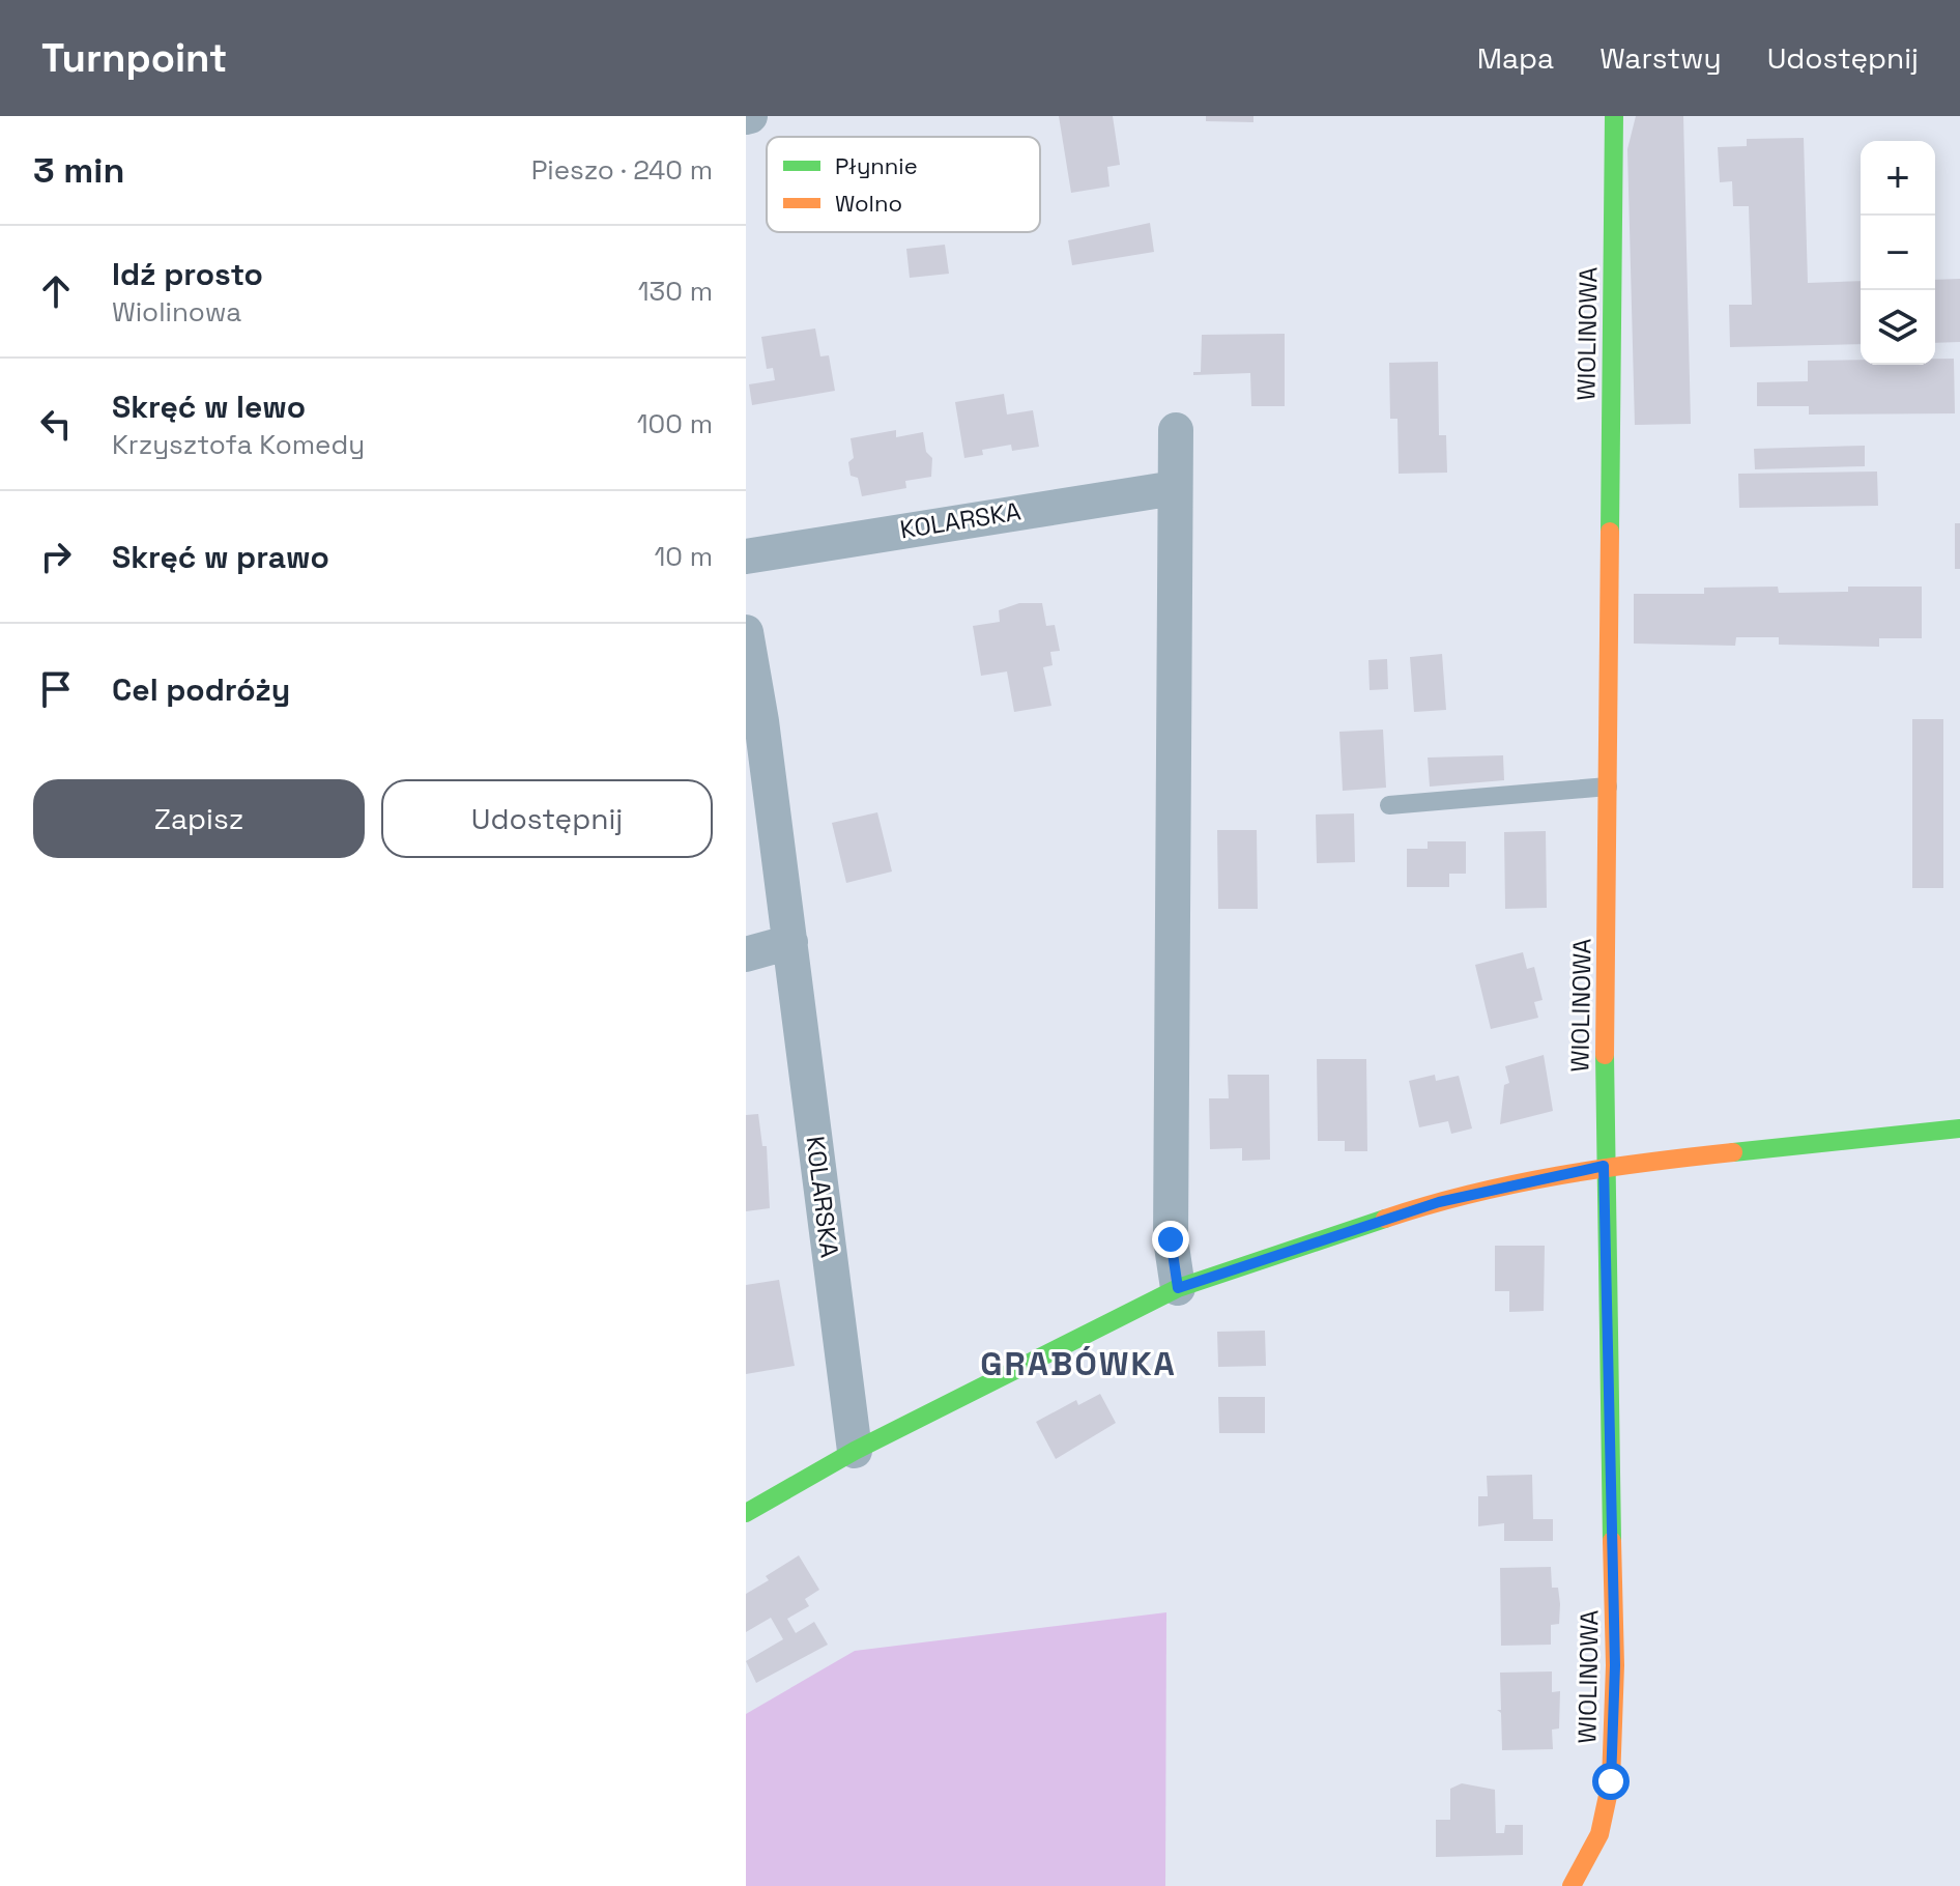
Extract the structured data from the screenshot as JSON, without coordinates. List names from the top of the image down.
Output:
{
  "streets": {
    "street": ["WIOLINOWA", "KOLARSKA"]
  },
  "districts": ["GRABÓWKA"],
  "legend": ["Płynnie", "Wolno"],
  "page": {
    "header": "Turnpoint",
    "nav": ["Mapa", "Warstwy", "Udostępnij"],
    "heading": ["3 min", "Pieszo · 240 m"],
    "map_buttons": ["+", "−"],
    "list": [
      ["Idź prosto", "Wiolinowa", "130 m"],
      ["Skręć w lewo", "Krzysztofa Komedy", "100 m"],
      ["Skręć w prawo", "10 m"],
      "Cel podróży"
    ],
    "buttons": ["Zapisz", "Udostępnij"]
  }
}
